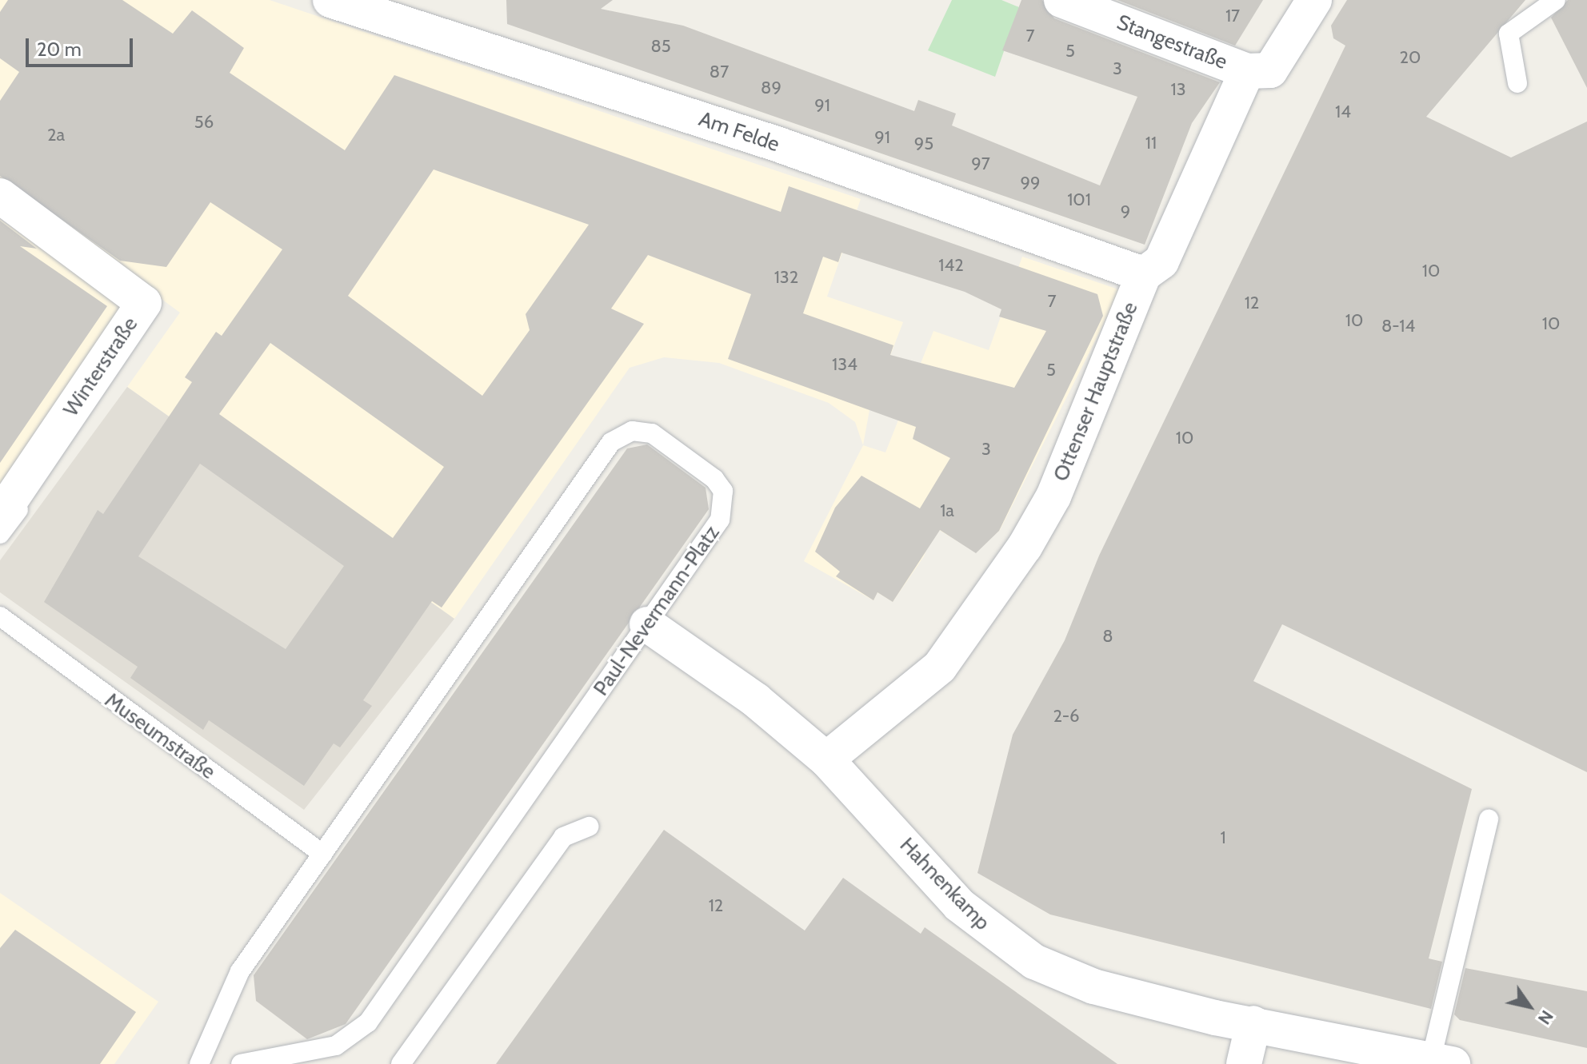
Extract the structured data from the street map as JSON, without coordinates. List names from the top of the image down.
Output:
{
  "streets": {
    "street": [
      "Stangestraße",
      "Am Felde",
      "Winterstraße",
      "Ottenser Hauptstraße",
      "Hahnenkamp"
    ],
    "lane": ["Paul-Nevermann-Platz", "Museumstraße"]
  },
  "crossings": [
    ["Stangestraße", "Ottenser Hauptstraße"],
    ["Am Felde", "Ottenser Hauptstraße"],
    ["Ottenser Hauptstraße", "Hahnenkamp"],
    ["Paul-Nevermann-Platz", "Museumstraße"],
    ["Paul-Nevermann-Platz", "Hahnenkamp"]
  ],
  "house_numbers": [
    "17",
    "7",
    "85",
    "5",
    "20",
    "3",
    "87",
    "89",
    "13",
    "91",
    "14",
    "56",
    "2a",
    "91",
    "11",
    "95",
    "97",
    "99",
    "101",
    "9",
    "142",
    "10",
    "132",
    "7",
    "12",
    "10",
    "10",
    "8-14",
    "134",
    "5",
    "10",
    "3",
    "1a",
    "8",
    "2-6",
    "1",
    "12"
  ],
  "scale_bar": "20 m",
  "north": "bottom right"
}
